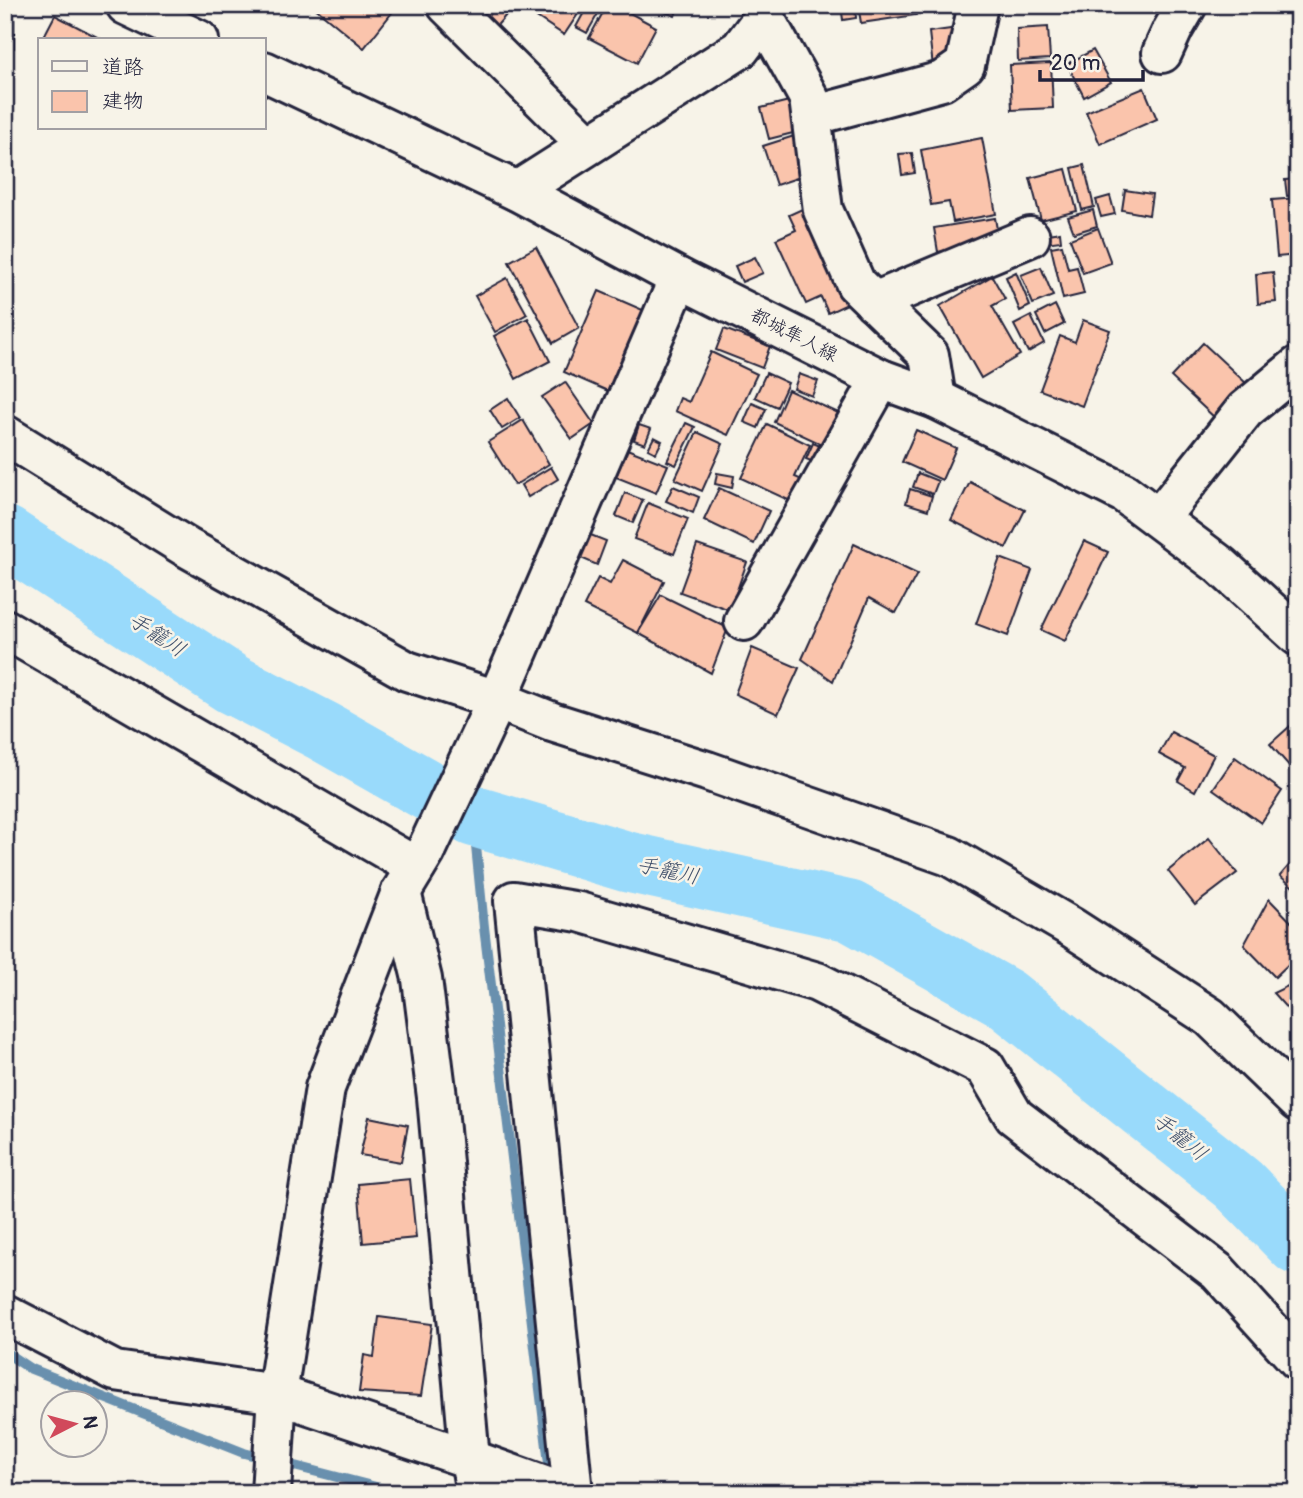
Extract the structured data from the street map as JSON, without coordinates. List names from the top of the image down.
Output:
{
  "streets": {
    "street": ["都城隼人線"]
  },
  "water": ["手籠川"],
  "legend": ["道路", "建物"],
  "scale_bar": "20 m",
  "north": "right"
}
